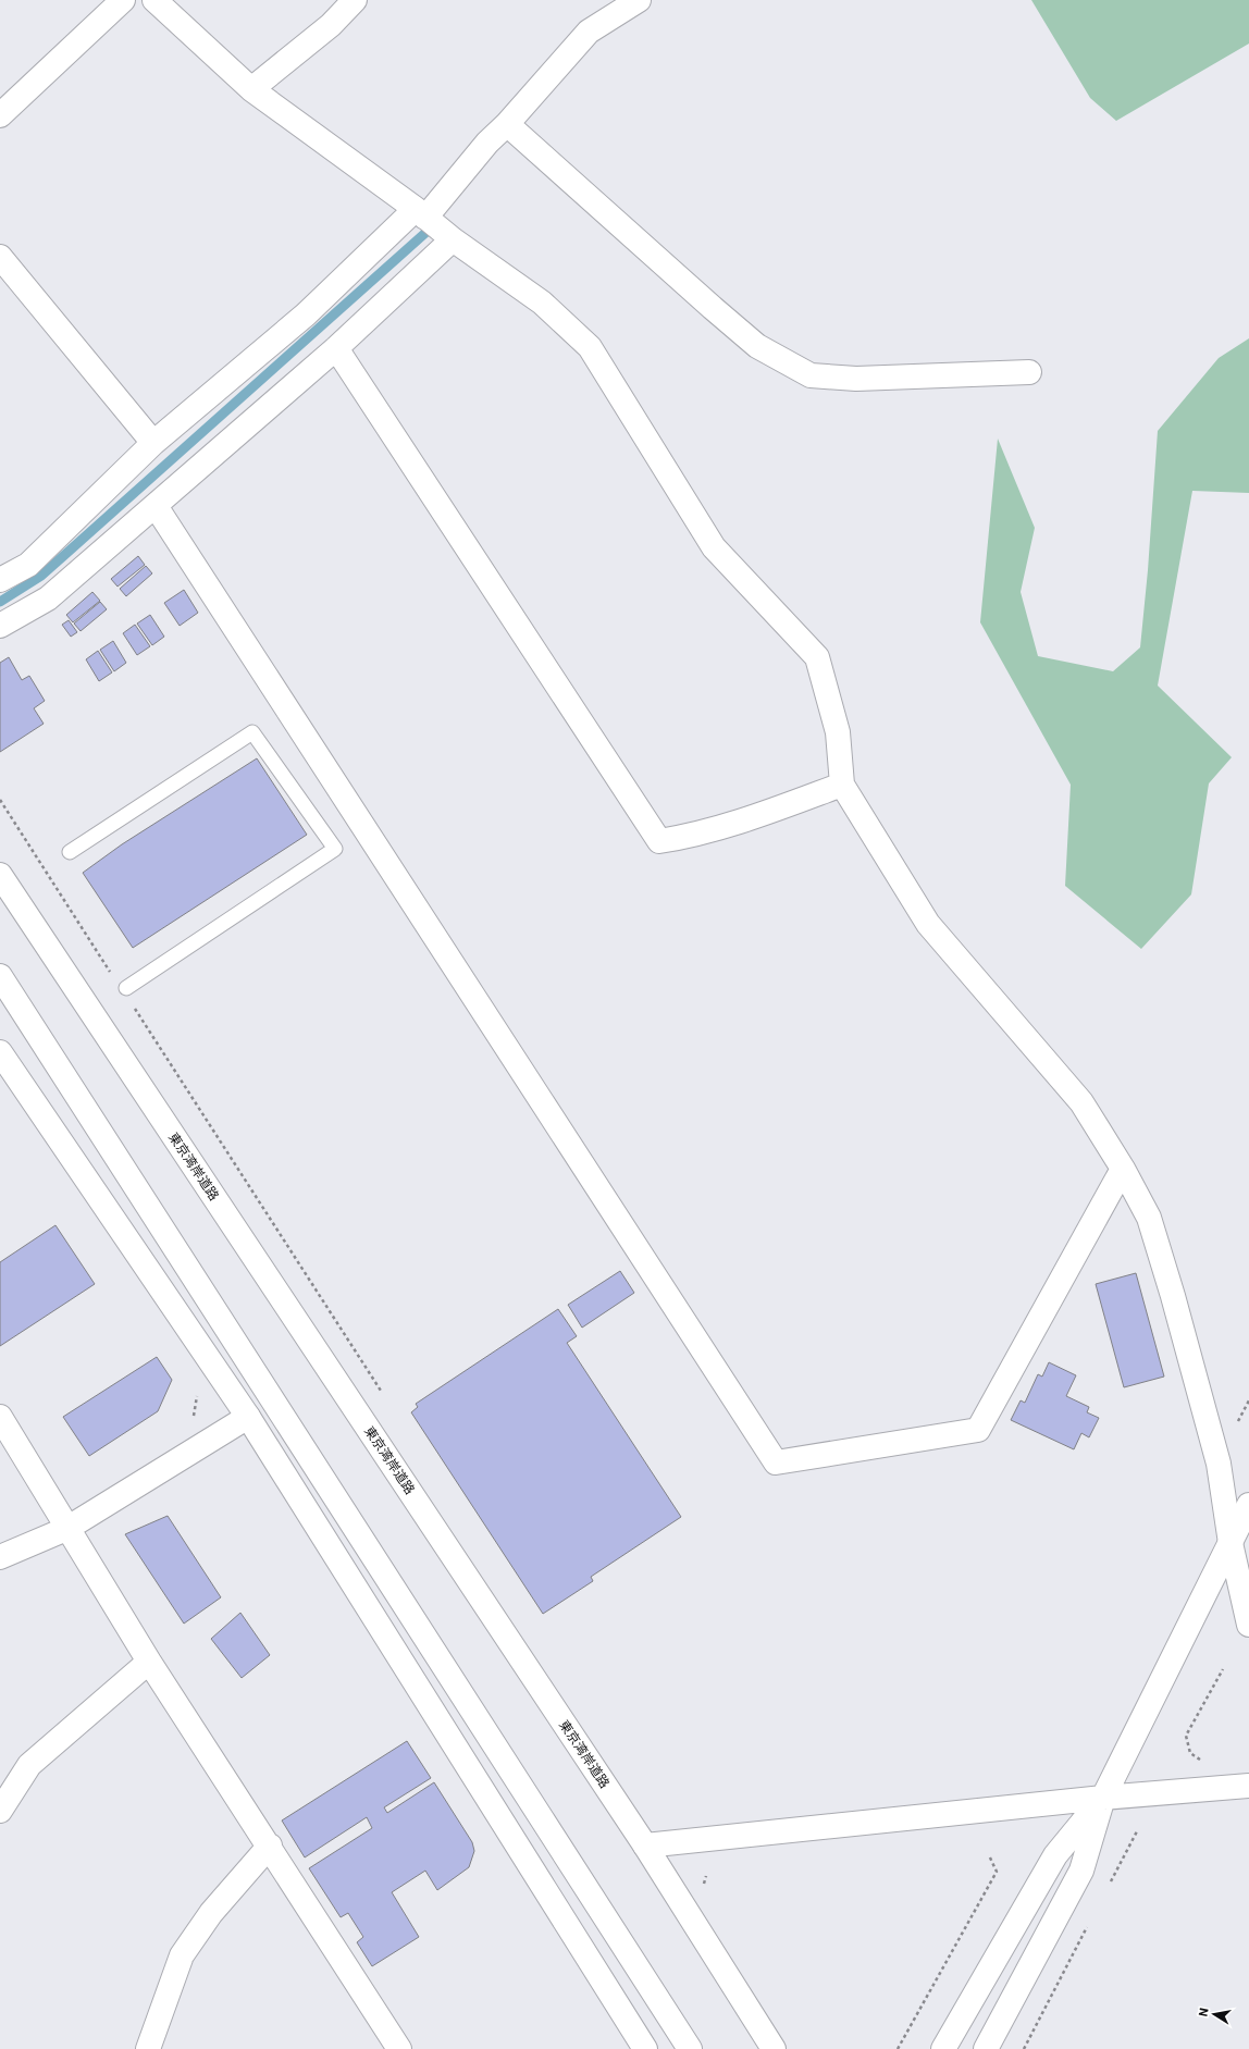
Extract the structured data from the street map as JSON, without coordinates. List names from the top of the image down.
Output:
{
  "streets": {
    "main road": ["東京湾岸道路"]
  },
  "north": "left"
}
